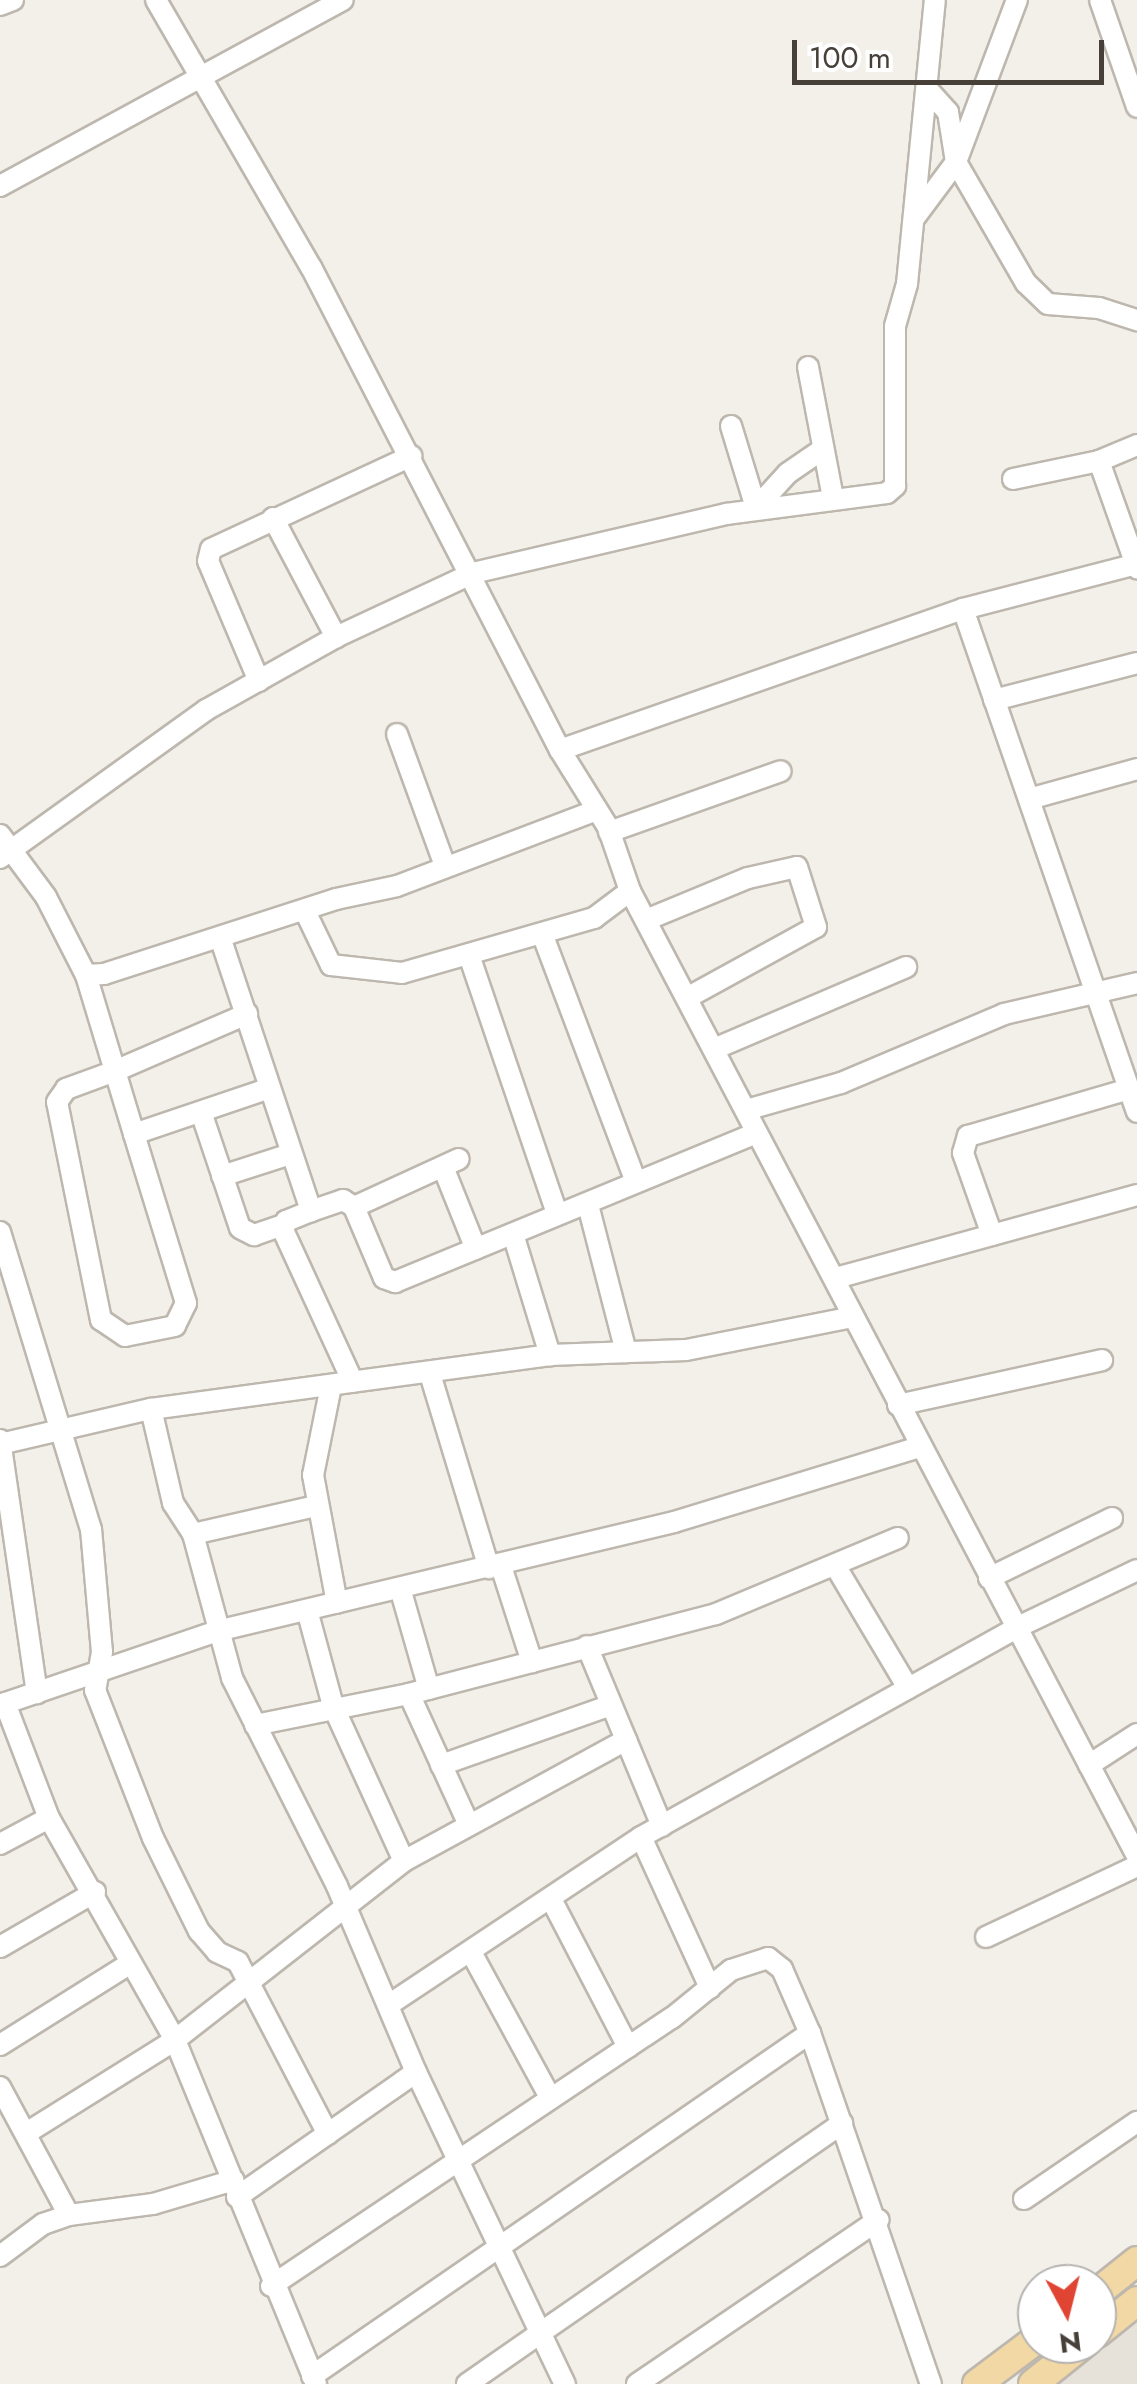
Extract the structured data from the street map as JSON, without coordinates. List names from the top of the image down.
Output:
{
  "scale_bar": "100 m",
  "north": "bottom"
}
